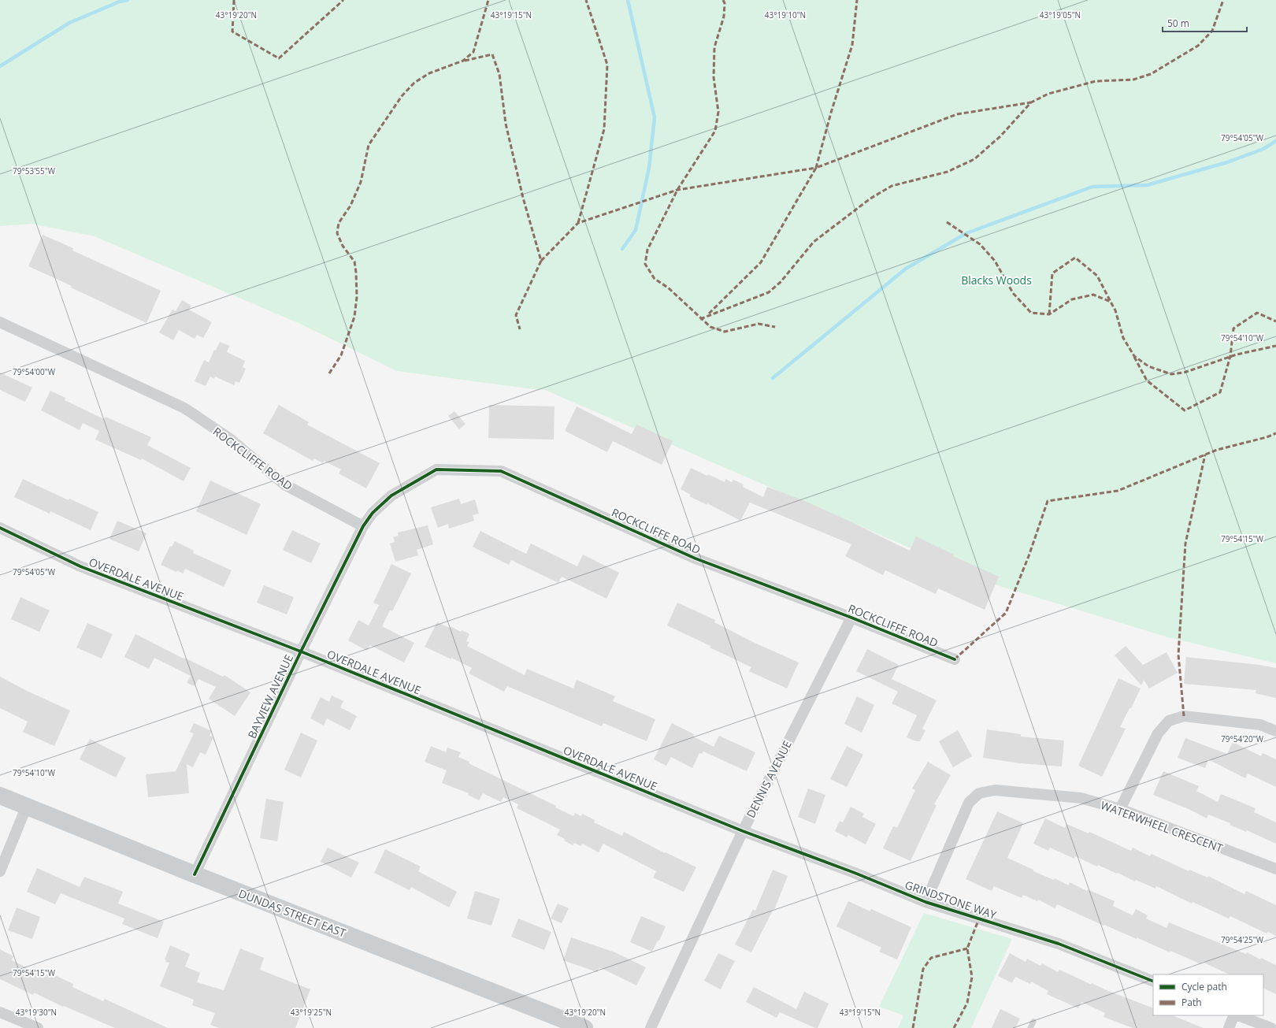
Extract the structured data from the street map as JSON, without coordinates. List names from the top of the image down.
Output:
{
  "streets": {
    "main road": ["DUNDAS STREET EAST"],
    "street": [
      "ROCKCLIFFE ROAD",
      "OVERDALE AVENUE",
      "BAYVIEW AVENUE",
      "DENNIS AVENUE",
      "WATERWHEEL CRESCENT",
      "GRINDSTONE WAY"
    ]
  },
  "crossings": [
    ["ROCKCLIFFE ROAD", "BAYVIEW AVENUE"],
    ["ROCKCLIFFE ROAD", "DENNIS AVENUE"],
    ["OVERDALE AVENUE", "BAYVIEW AVENUE"],
    ["OVERDALE AVENUE", "DENNIS AVENUE"],
    ["OVERDALE AVENUE", "GRINDSTONE WAY"],
    ["BAYVIEW AVENUE", "DUNDAS STREET EAST"],
    ["DENNIS AVENUE", "GRINDSTONE WAY"],
    ["WATERWHEEL CRESCENT", "GRINDSTONE WAY"]
  ],
  "parks": ["Blacks Woods"],
  "legend": ["Cycle path", "Path"],
  "scale_bar": "50 m",
  "coordinates": [
    "43°19'20\"N",
    "43°19'15\"N",
    "43°19'10\"N",
    "43°19'05\"N",
    "79°54'05\"W",
    "79°53'55\"W",
    "79°54'10\"W",
    "79°54'00\"W",
    "79°54'15\"W",
    "79°54'20\"W",
    "79°54'25\"W",
    "43°19'30\"N",
    "43°19'25\"N"
  ]
}
